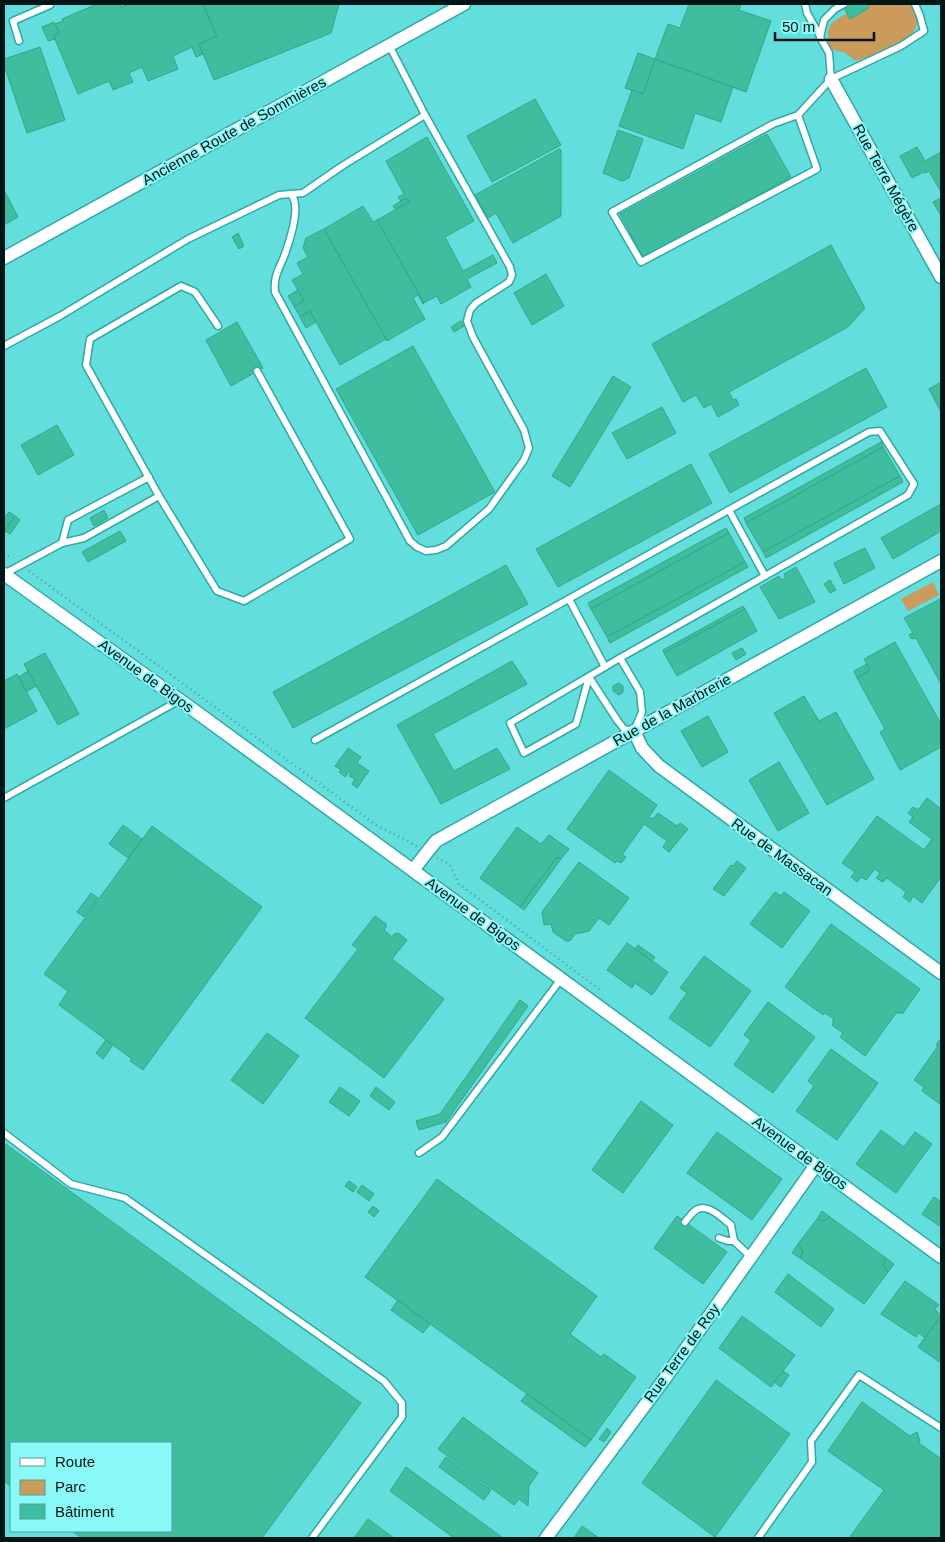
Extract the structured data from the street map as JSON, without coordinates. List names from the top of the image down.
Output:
{
  "streets": {
    "street": [
      "Ancienne Route de Sommières",
      "Rue Terre Mégère",
      "Avenue de Bigos",
      "Rue de la Marbrerie",
      "Rue de Massacan",
      "Rue Terre de Roy"
    ]
  },
  "crossings": [
    ["Avenue de Bigos", "Rue de la Marbrerie"],
    ["Avenue de Bigos", "Rue Terre de Roy"],
    ["Rue de la Marbrerie", "Rue de Massacan"]
  ],
  "legend": ["Route", "Parc", "Bâtiment"],
  "scale_bar": "50 m"
}
